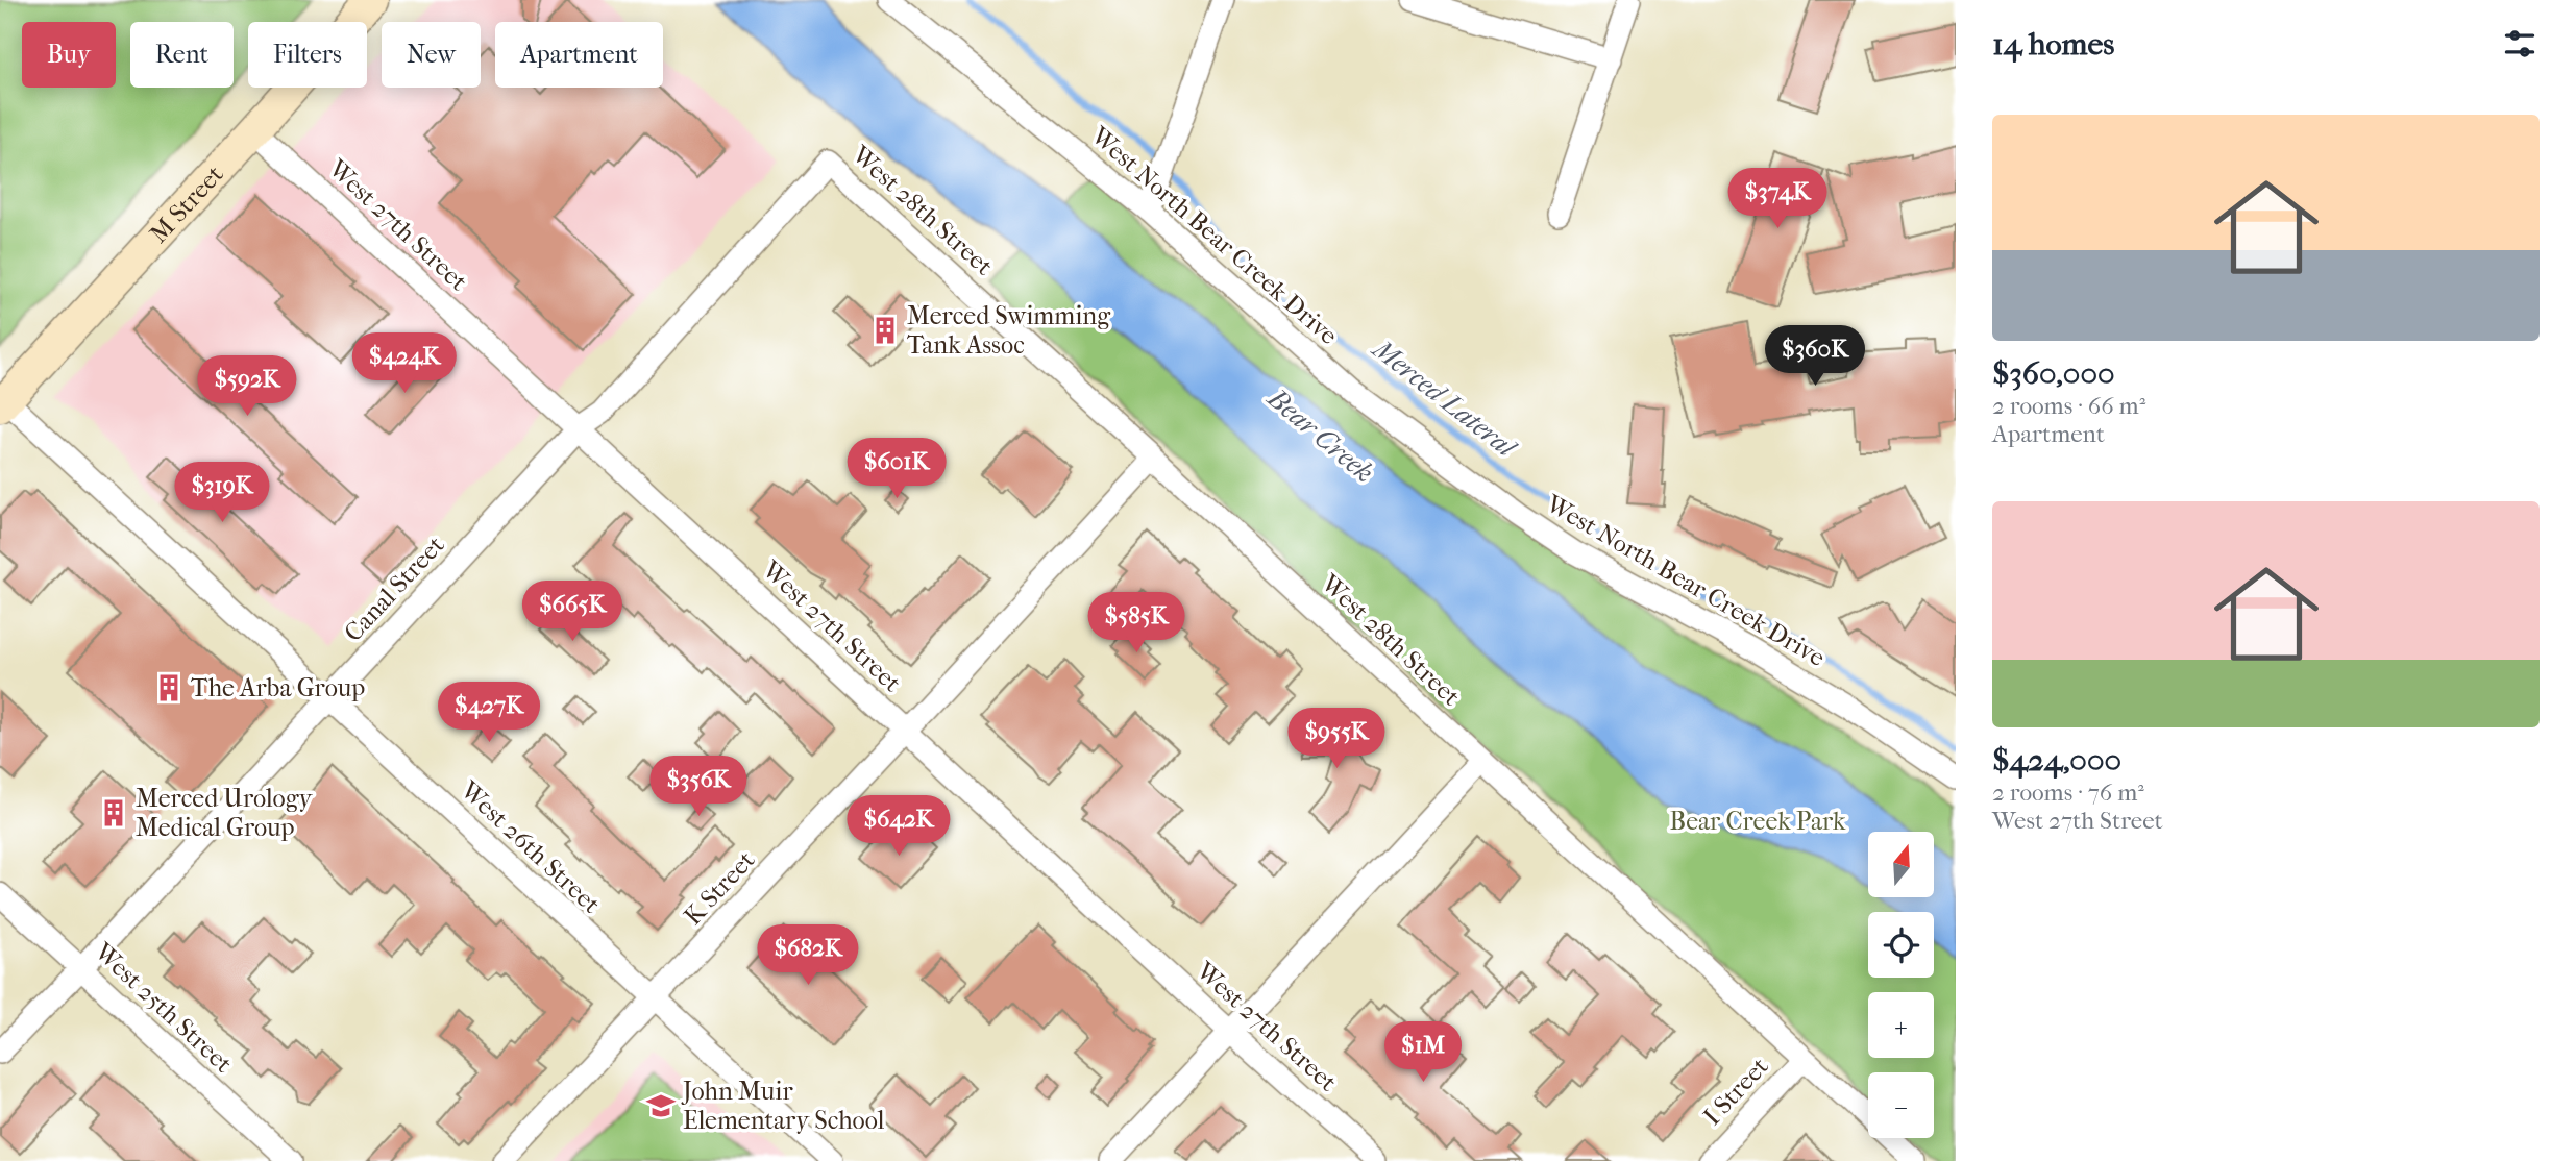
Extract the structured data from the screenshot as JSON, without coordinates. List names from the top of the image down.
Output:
{
  "streets": {
    "street": [
      "M Street",
      "West 28th Street",
      "West 27th Street",
      "West North Bear Creek Drive",
      "Canal Street",
      "West 26th Street",
      "K Street",
      "West 25th Street",
      "I Street"
    ]
  },
  "crossings": [
    ["M Street", "West 27th Street"],
    ["M Street", "West 26th Street"],
    ["West 28th Street", "Canal Street"],
    ["West 28th Street", "K Street"],
    ["West 28th Street", "I Street"],
    ["West 27th Street", "Canal Street"],
    ["West 27th Street", "K Street"],
    ["Canal Street", "West 26th Street"],
    ["Canal Street", "West 25th Street"],
    ["West 26th Street", "K Street"]
  ],
  "water": ["Merced Lateral", "Bear Creek"],
  "parks": ["Bear Creek Park"],
  "places": {
    "building": ["Merced Swimming Tank Assoc", "The Arba Group", "Merced Urology Medical Group"],
    "school or university": ["John Muir Elementary School"]
  },
  "north": "top",
  "page": {
    "heading": "14 homes",
    "chip": [
      "Buy",
      "Rent",
      "Filters",
      "New",
      "Apartment"
    ],
    "list": [
      {
        "name": "$360,000",
        "note": "2 rooms · 66 m² · Apartment"
      },
      {
        "name": "$424,000",
        "note": "2 rooms · 76 m² · West 27th Street"
      }
    ],
    "price": [
      "$374K",
      "$360K",
      "$424K",
      "$592K",
      "$601K",
      "$319K",
      "$665K",
      "$585K",
      "$427K",
      "$955K",
      "$356K",
      "$642K",
      "$682K",
      "$1M"
    ],
    "map_buttons": ["+", "−"]
  }
}
